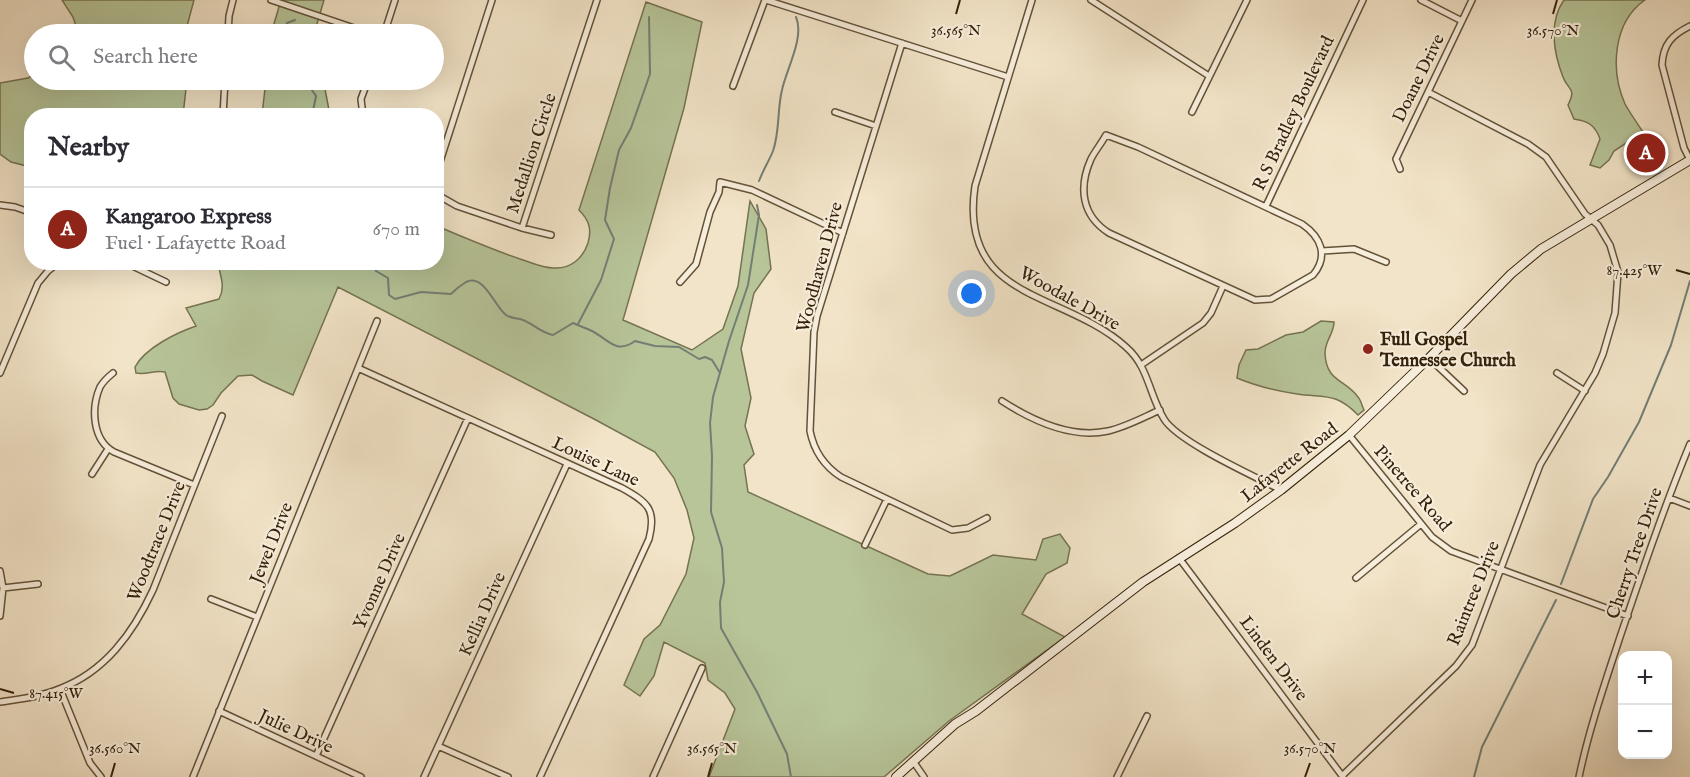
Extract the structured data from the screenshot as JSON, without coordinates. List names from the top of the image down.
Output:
{
  "streets": {
    "main road": ["Lafayette Road"],
    "street": [
      "Doane Drive",
      "R S Bradley Boulevard",
      "Medallion Circle",
      "Woodhaven Drive",
      "Woodale Drive",
      "Louise Lane",
      "Pinetree Road",
      "Woodtrace Drive",
      "Jewel Drive",
      "Cherry Tree Drive",
      "Yvonne Drive",
      "Raintree Drive",
      "Kellia Drive",
      "Linden Drive",
      "Julie Drive"
    ]
  },
  "crossings": [
    ["Doane Drive", "Raintree Drive"],
    ["Woodale Drive", "Lafayette Road"],
    ["Louise Lane", "Jewel Drive"],
    ["Louise Lane", "Yvonne Drive"],
    ["Louise Lane", "Kellia Drive"],
    ["Lafayette Road", "Pinetree Road"],
    ["Lafayette Road", "Raintree Drive"],
    ["Lafayette Road", "Linden Drive"],
    ["Pinetree Road", "Cherry Tree Drive"],
    ["Pinetree Road", "Raintree Drive"],
    ["Jewel Drive", "Julie Drive"],
    ["Yvonne Drive", "Julie Drive"],
    ["Raintree Drive", "Linden Drive"]
  ],
  "places": ["Full Gospel Tennessee Church"],
  "page": {
    "search": "Search here",
    "heading": "Nearby",
    "pins": "A",
    "list": [
      {
        "mark": "A",
        "name": "Kangaroo Express",
        "note": "Fuel · Lafayette Road",
        "value": "670 m"
      }
    ],
    "map_buttons": ["+", "−"]
  },
  "coordinates": [
    "36.565°N",
    "36.570°N",
    "87.425°W",
    "87.415°W",
    "36.560°N"
  ]
}
